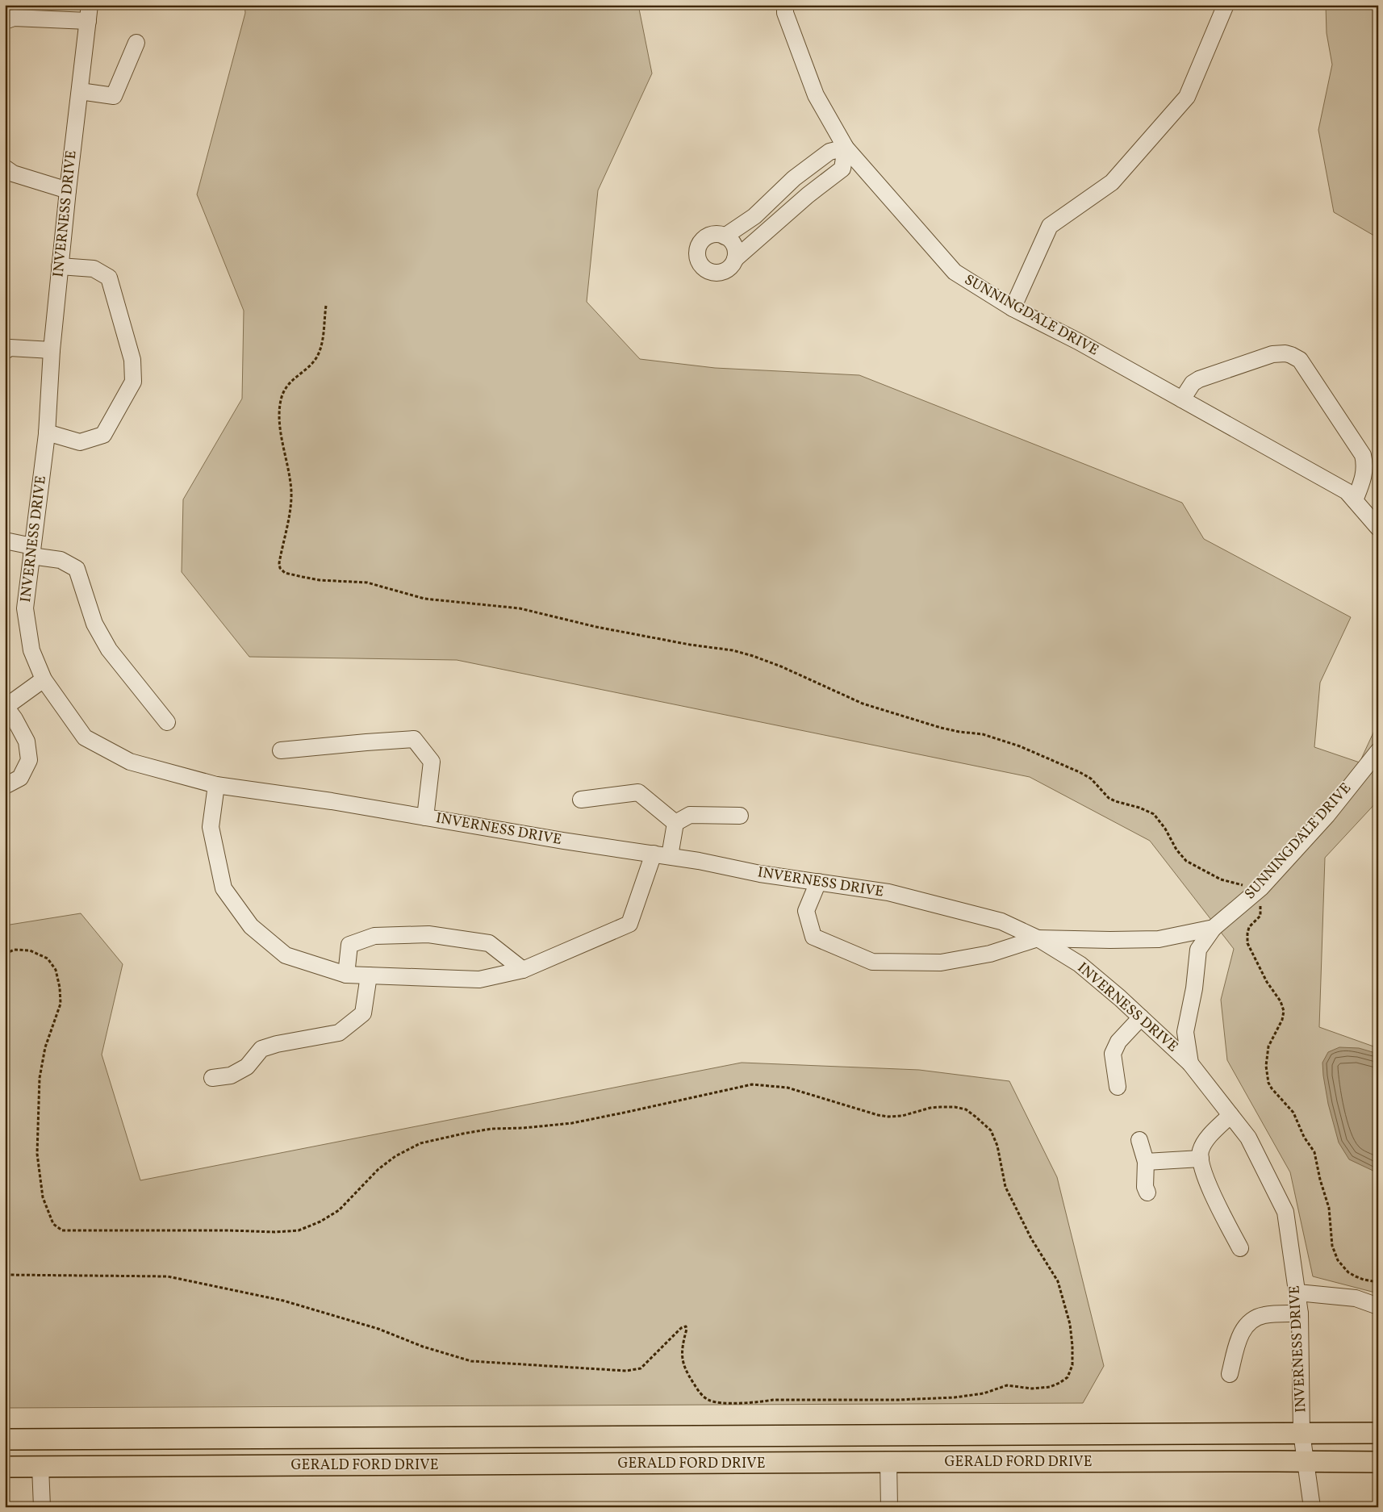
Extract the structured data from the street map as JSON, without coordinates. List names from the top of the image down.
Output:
{
  "streets": {
    "main road": ["GERALD FORD DRIVE"],
    "street": ["INVERNESS DRIVE", "SUNNINGDALE DRIVE"]
  },
  "crossings": [
    ["INVERNESS DRIVE", "SUNNINGDALE DRIVE"],
    ["INVERNESS DRIVE", "GERALD FORD DRIVE"]
  ]
}
